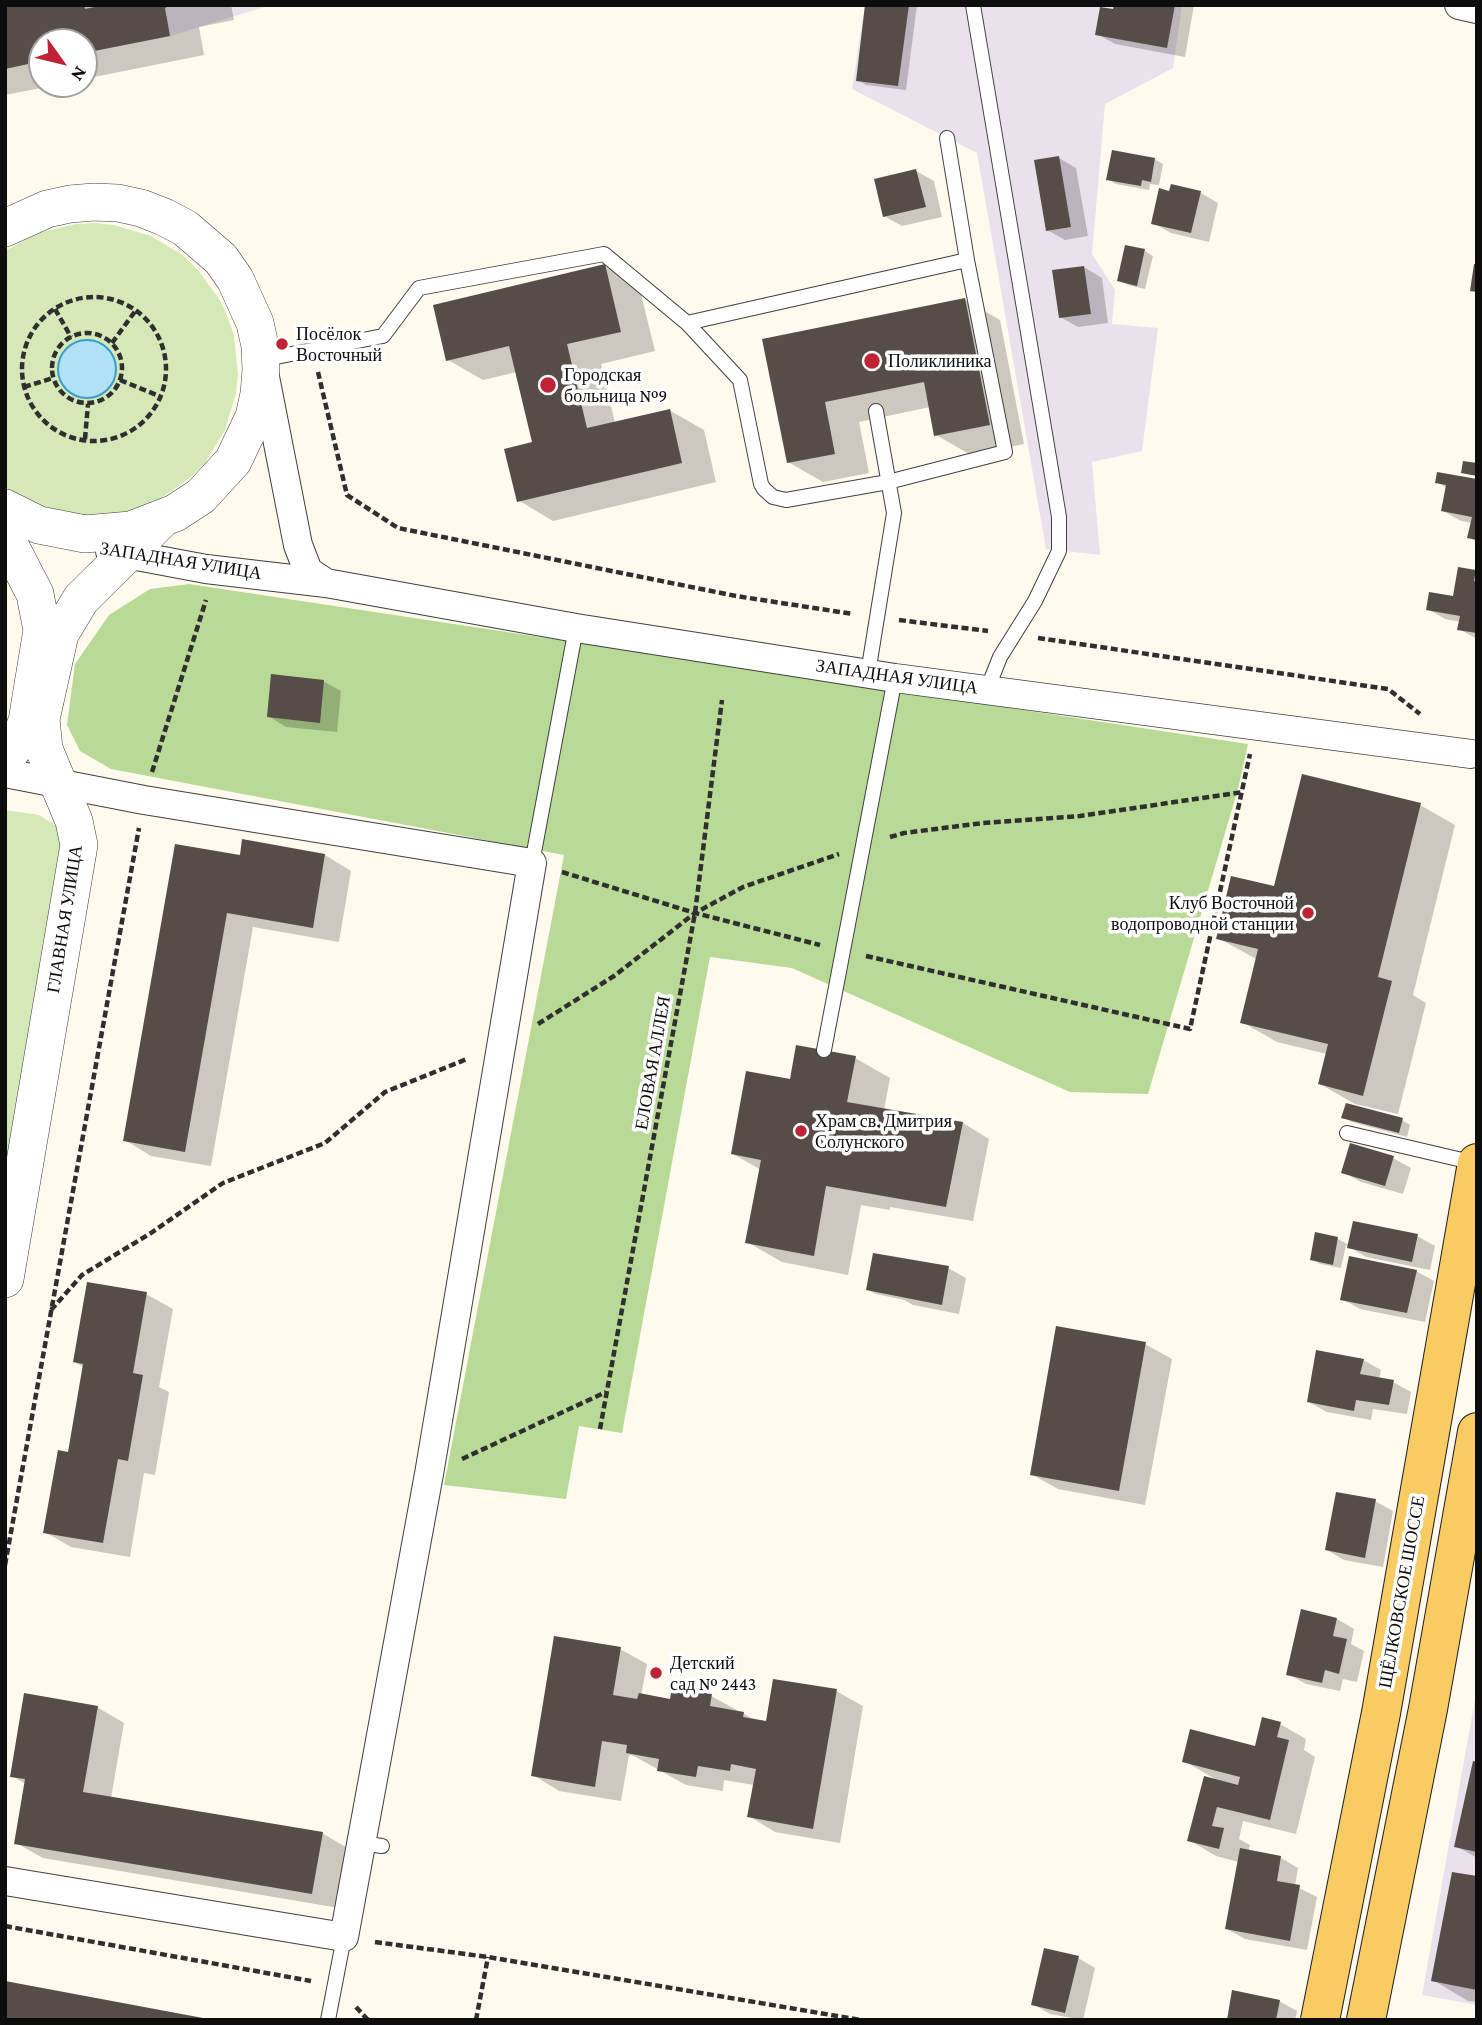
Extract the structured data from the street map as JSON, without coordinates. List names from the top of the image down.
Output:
{
  "streets": {
    "main road": ["ЩЁЛКОВСКОЕ ШОССЕ"],
    "street": ["ЗАПАДНАЯ УЛИЦА", "ГЛАВНАЯ УЛИЦА"],
    "path": ["ЕЛОВАЯ АЛЛЕЯ"]
  },
  "crossings": [
    ["ЗАПАДНАЯ УЛИЦА", "ГЛАВНАЯ УЛИЦА"]
  ],
  "places": [
    "Посёлок Восточный",
    "Поликлиника",
    "Городская больница №9",
    "Клуб Восточной водопроводной станции",
    "Храм св. Дмитрия Солунского",
    "Детский сад № 2443"
  ],
  "north": "bottom right"
}
